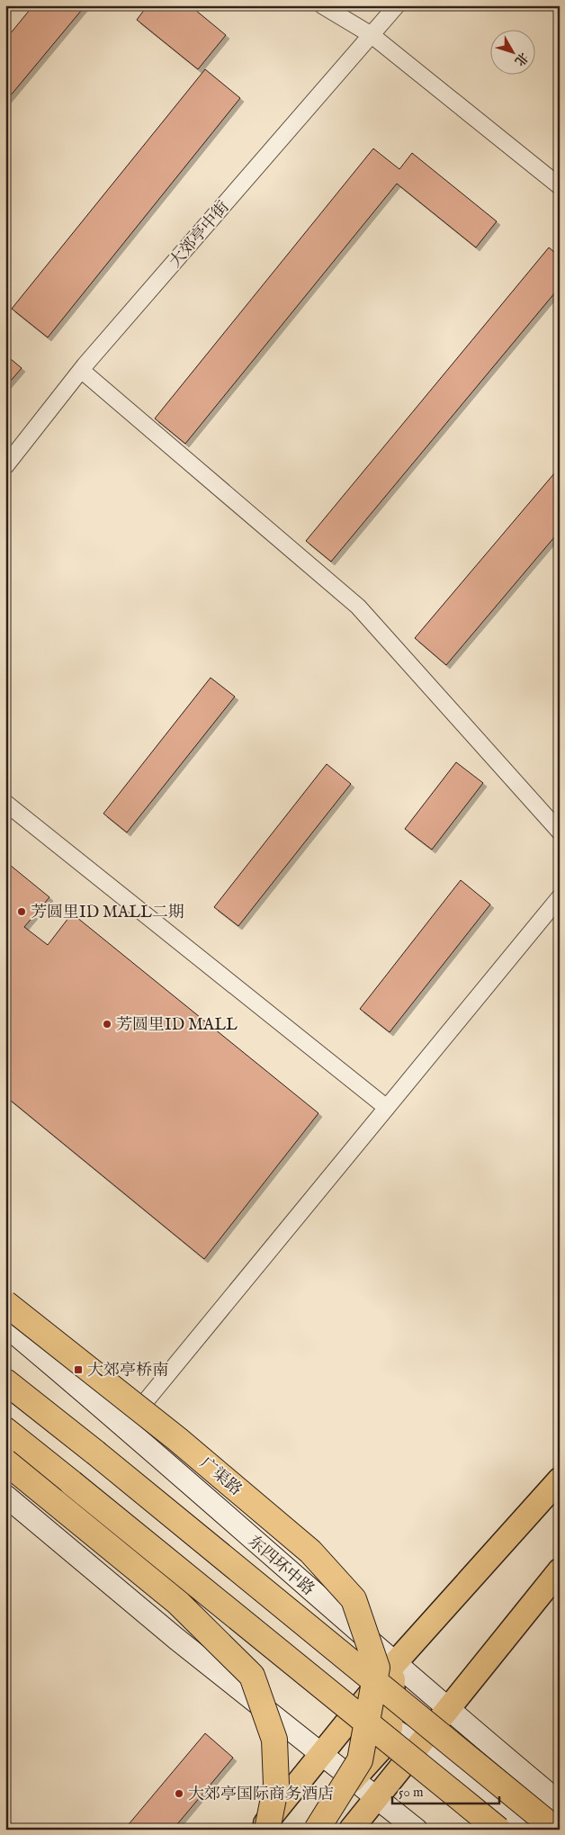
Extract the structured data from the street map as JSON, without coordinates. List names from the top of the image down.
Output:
{
  "streets": {
    "highway": ["广渠路", "东四环中路"],
    "street": ["大郊亭中街"]
  },
  "places": {
    "other": ["芳圆里ID MALL二期", "芳圆里ID MALL", "大郊亭国际商务酒店"],
    "transit": ["大郊亭桥南"]
  },
  "scale_bar": "50 m",
  "north": "bottom right"
}
